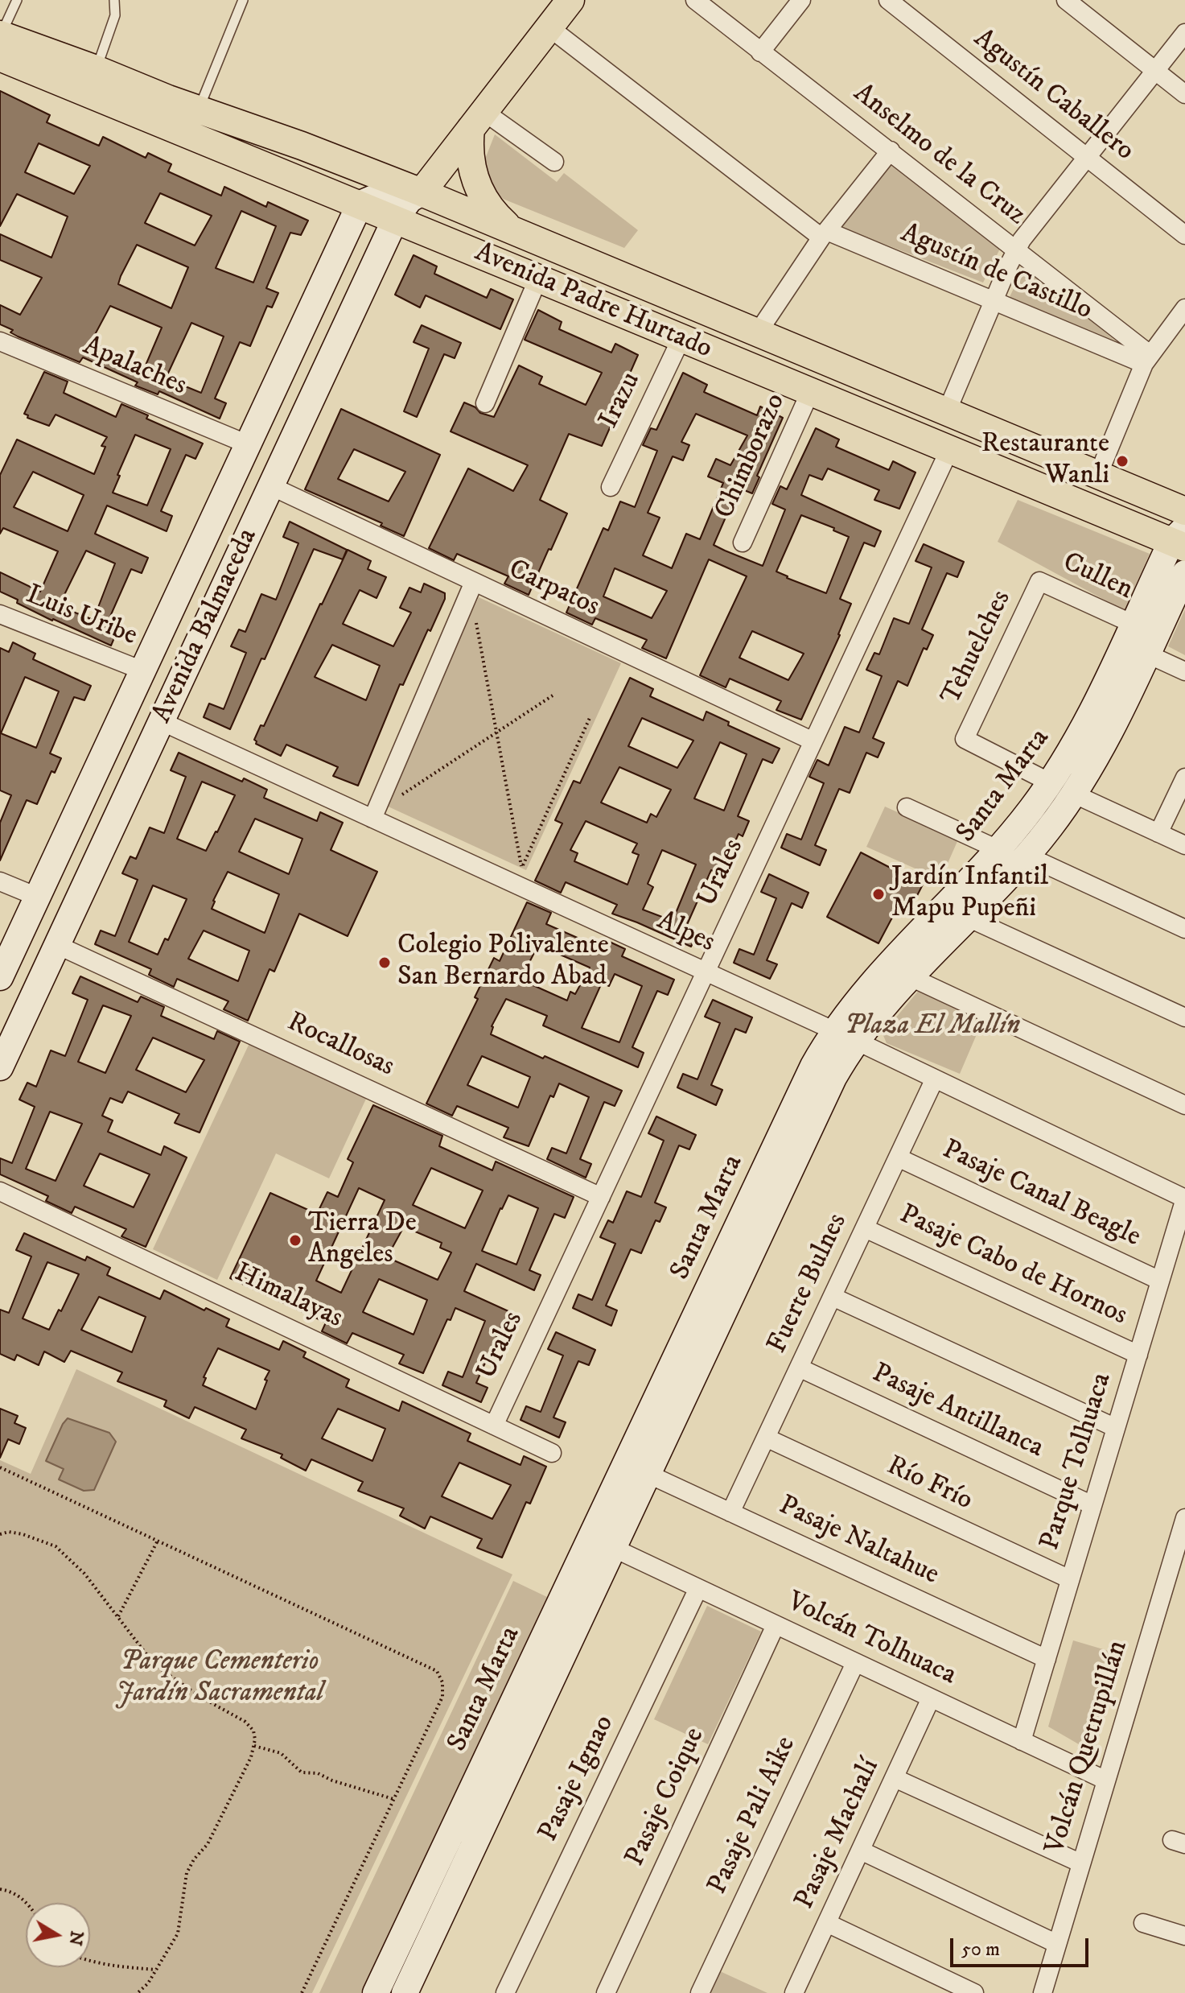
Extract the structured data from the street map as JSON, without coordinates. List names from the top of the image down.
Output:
{
  "streets": {
    "main road": ["Avenida Padre Hurtado", "Avenida Balmaceda"],
    "street": [
      "Agustín Caballero",
      "Anselmo de la Cruz",
      "Agustín de Castillo",
      "Apalaches",
      "Irazu",
      "Chimborazo",
      "Cullen",
      "Carpatos",
      "Luis Uribe",
      "Tehuelches",
      "Santa Marta",
      "Urales",
      "Alpes",
      "Rocallosas",
      "Pasaje Canal Beagle",
      "Pasaje Cabo de Hornos",
      "Fuerte Bulnes",
      "Himalayas",
      "Pasaje Antillanca",
      "Parque Tolhuaca",
      "Río Frío",
      "Pasaje Naltahue",
      "Volcán Tolhuaca",
      "Volcán Quetrupillán",
      "Pasaje Ignao",
      "Pasaje Coique",
      "Pasaje Pali Aike",
      "Pasaje Machalí"
    ]
  },
  "crossings": [
    ["Anselmo de la Cruz", "Agustín de Castillo"],
    ["Agustín de Castillo", "Avenida Balmaceda"],
    ["Avenida Padre Hurtado", "Irazu"],
    ["Avenida Padre Hurtado", "Chimborazo"],
    ["Avenida Padre Hurtado", "Avenida Balmaceda"],
    ["Avenida Padre Hurtado", "Santa Marta"],
    ["Avenida Padre Hurtado", "Urales"],
    ["Apalaches", "Avenida Balmaceda"],
    ["Cullen", "Tehuelches"],
    ["Cullen", "Santa Marta"],
    ["Carpatos", "Avenida Balmaceda"],
    ["Carpatos", "Urales"],
    ["Luis Uribe", "Avenida Balmaceda"],
    ["Avenida Balmaceda", "Alpes"],
    ["Avenida Balmaceda", "Rocallosas"],
    ["Tehuelches", "Santa Marta"],
    ["Santa Marta", "Alpes"],
    ["Santa Marta", "Pasaje Naltahue"],
    ["Santa Marta", "Volcán Tolhuaca"],
    ["Urales", "Alpes"],
    ["Urales", "Rocallosas"],
    ["Urales", "Himalayas"],
    ["Alpes", "Fuerte Bulnes"],
    ["Alpes", "Parque Tolhuaca"],
    ["Pasaje Canal Beagle", "Fuerte Bulnes"],
    ["Pasaje Canal Beagle", "Parque Tolhuaca"],
    ["Pasaje Cabo de Hornos", "Fuerte Bulnes"],
    ["Pasaje Cabo de Hornos", "Parque Tolhuaca"],
    ["Fuerte Bulnes", "Pasaje Antillanca"],
    ["Fuerte Bulnes", "Río Frío"],
    ["Fuerte Bulnes", "Pasaje Naltahue"],
    ["Pasaje Antillanca", "Parque Tolhuaca"],
    ["Parque Tolhuaca", "Río Frío"],
    ["Parque Tolhuaca", "Pasaje Naltahue"],
    ["Parque Tolhuaca", "Volcán Tolhuaca"],
    ["Volcán Tolhuaca", "Volcán Quetrupillán"],
    ["Volcán Tolhuaca", "Pasaje Ignao"],
    ["Volcán Tolhuaca", "Pasaje Coique"],
    ["Volcán Tolhuaca", "Pasaje Pali Aike"],
    ["Volcán Tolhuaca", "Pasaje Machalí"]
  ],
  "parks": ["Plaza El Mallín", "Parque Cementerio Jardín Sacramental"],
  "places": [
    "Restaurante Wanli",
    "Jardín Infantil Mapu Pupeñi",
    "Colegio Polivalente San Bernardo Abad",
    "Tierra De Angeles"
  ],
  "scale_bar": "50 m",
  "north": "right"
}
